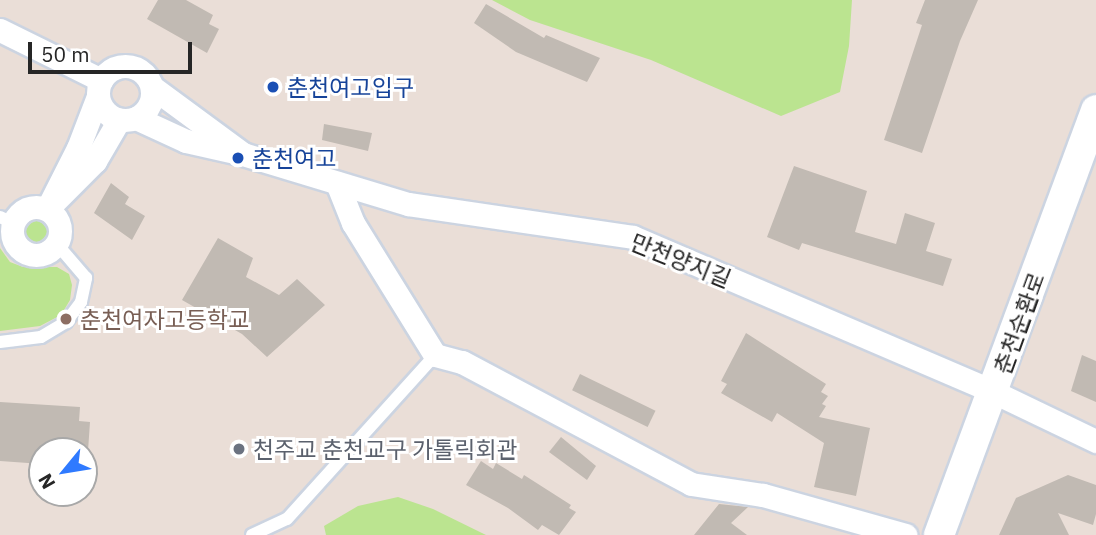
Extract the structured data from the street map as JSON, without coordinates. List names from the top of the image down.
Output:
{
  "streets": {
    "street": ["만천양지길", "춘천순환로"]
  },
  "crossings": [
    ["만천양지길", "춘천순환로"]
  ],
  "places": [
    "춘천여고입구",
    "춘천여고",
    "춘천여자고등학교",
    "천주교 춘천교구 가톨릭회관"
  ],
  "scale_bar": "50 m",
  "north": "bottom left"
}
